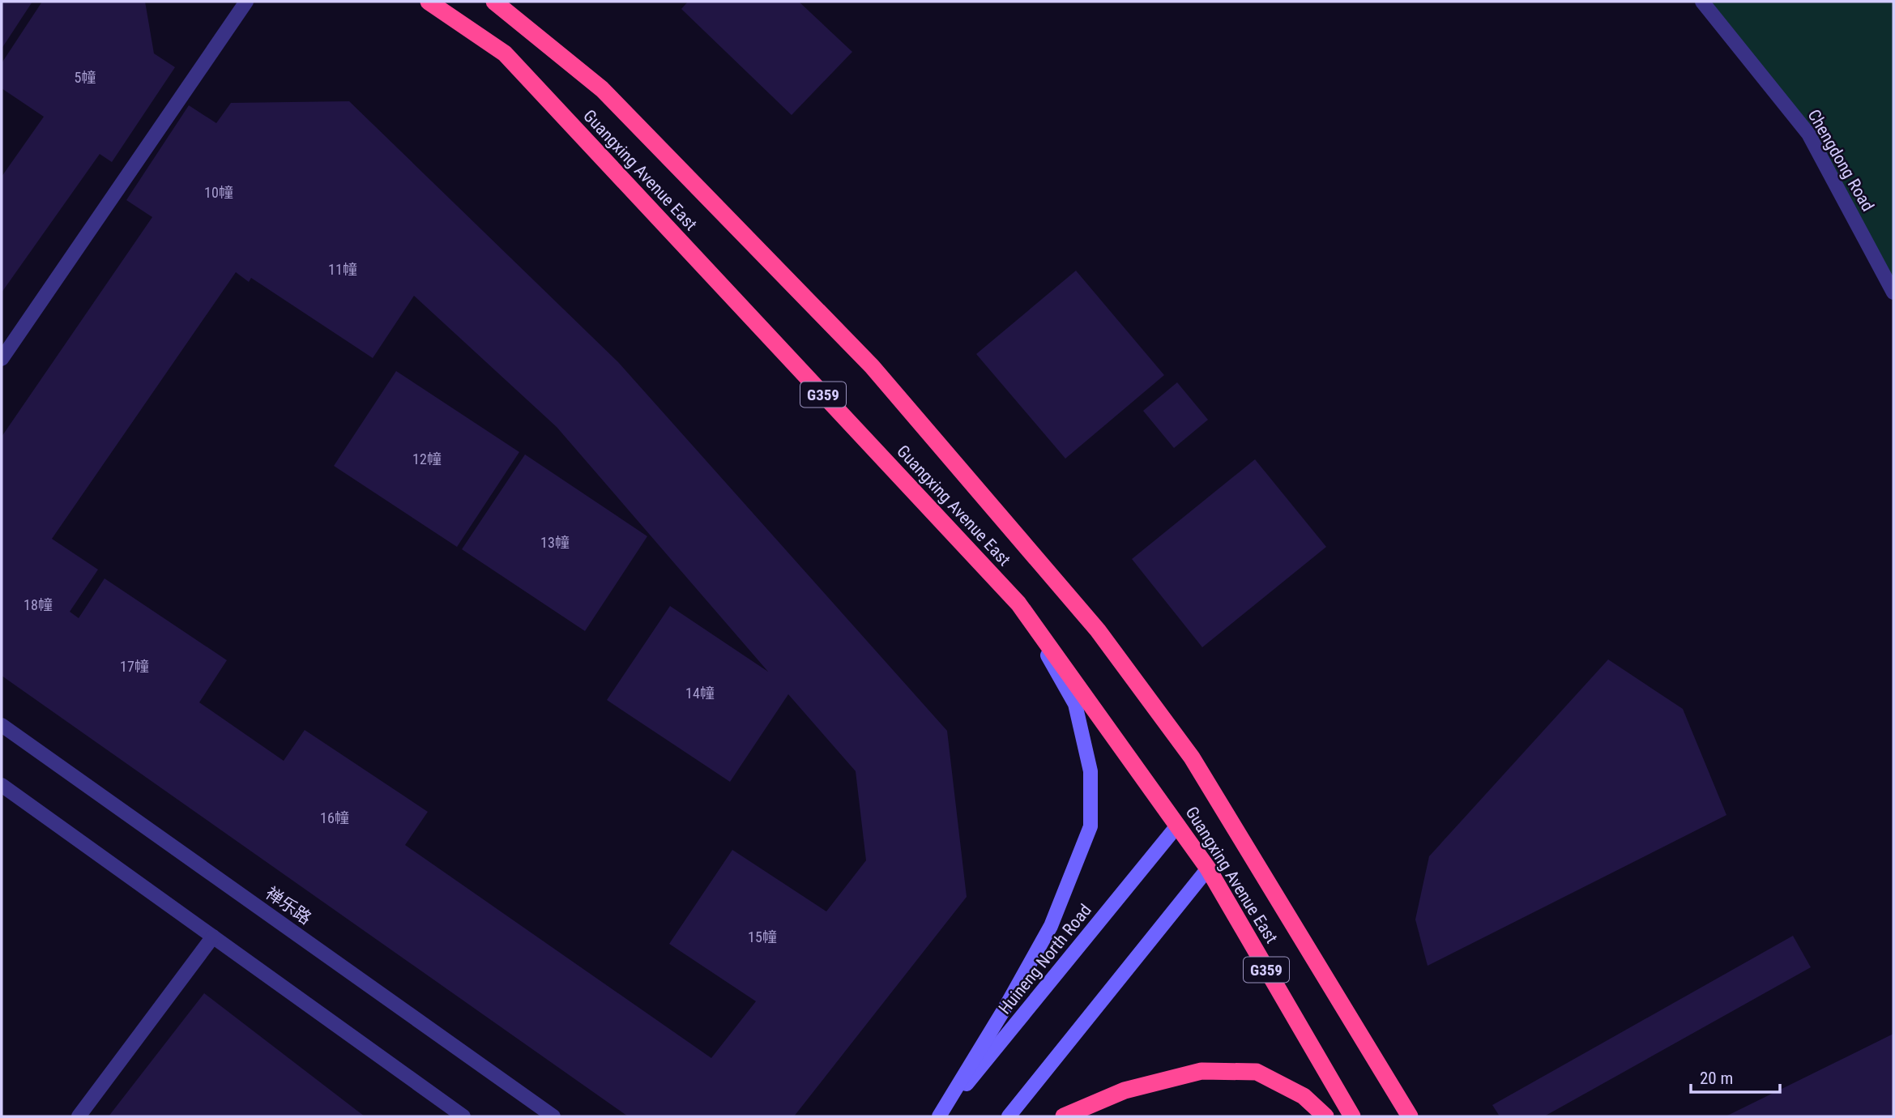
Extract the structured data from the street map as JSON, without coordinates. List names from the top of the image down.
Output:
{
  "streets": {
    "highway": ["Guangxing Avenue East", "G359"],
    "street": ["Chengdong Road", "禅乐路", "Huineng North Road"]
  },
  "crossings": [
    ["Guangxing Avenue East", "Huineng North Road"]
  ],
  "house_numbers": [
    "5幢",
    "10幢",
    "11幢",
    "12幢",
    "13幢",
    "18幢",
    "17幢",
    "14幢",
    "16幢",
    "15幢"
  ],
  "scale_bar": "20 m"
}
